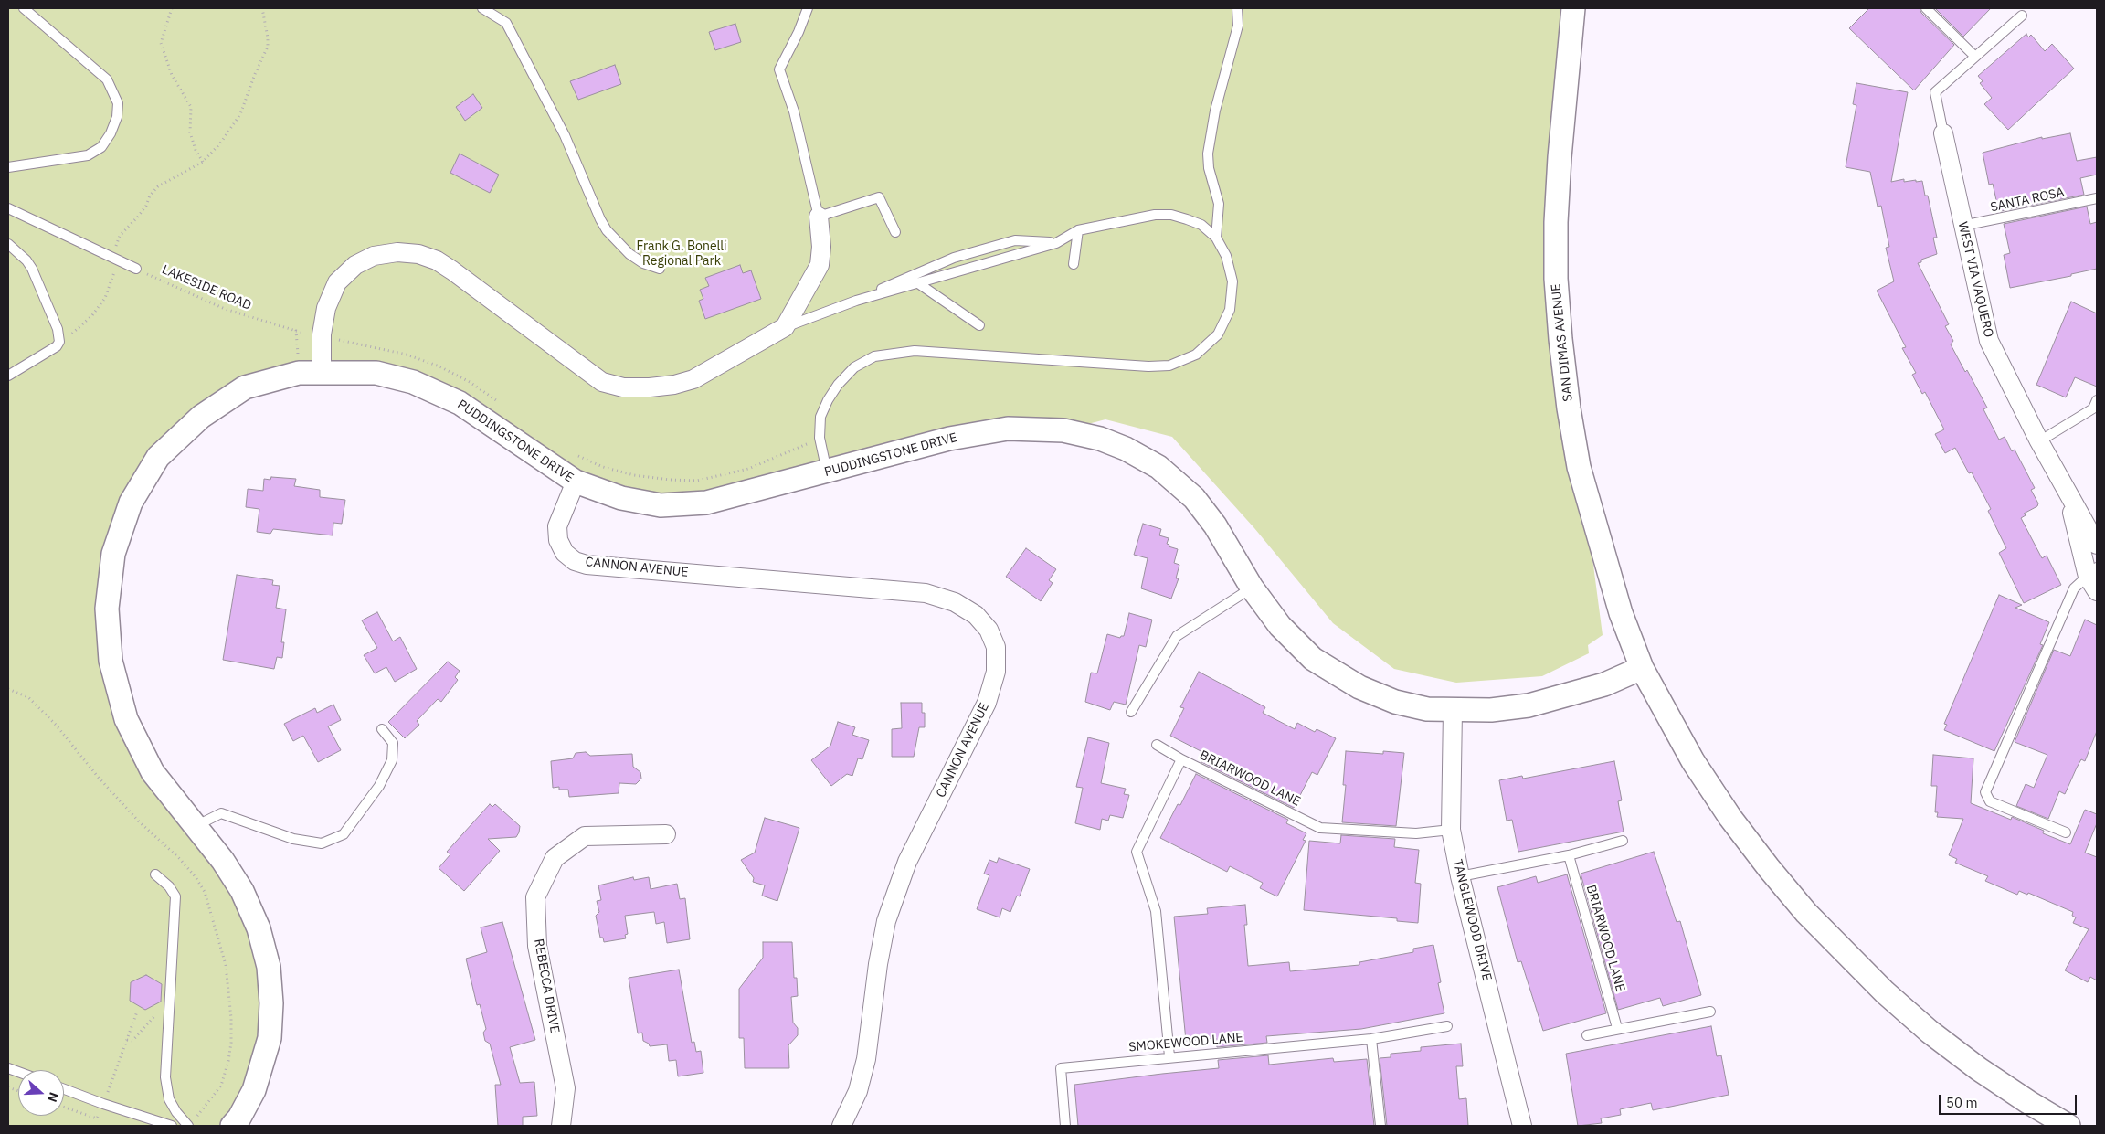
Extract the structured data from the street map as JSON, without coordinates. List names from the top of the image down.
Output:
{
  "streets": {
    "street": [
      "WEST VIA VAQUERO",
      "SAN DIMAS AVENUE",
      "PUDDINGSTONE DRIVE",
      "CANNON AVENUE",
      "TANGLEWOOD DRIVE",
      "REBECCA DRIVE"
    ],
    "lane": ["SANTA ROSA", "BRIARWOOD LANE", "SMOKEWOOD LANE"],
    "path": ["LAKESIDE ROAD"]
  },
  "crossings": [
    ["SANTA ROSA", "WEST VIA VAQUERO"],
    ["SAN DIMAS AVENUE", "PUDDINGSTONE DRIVE"],
    ["PUDDINGSTONE DRIVE", "CANNON AVENUE"],
    ["PUDDINGSTONE DRIVE", "TANGLEWOOD DRIVE"],
    ["BRIARWOOD LANE", "TANGLEWOOD DRIVE"],
    ["BRIARWOOD LANE", "SMOKEWOOD LANE"]
  ],
  "parks": ["Frank G. Bonelli Regional Park"],
  "scale_bar": "50 m",
  "north": "right"
}
